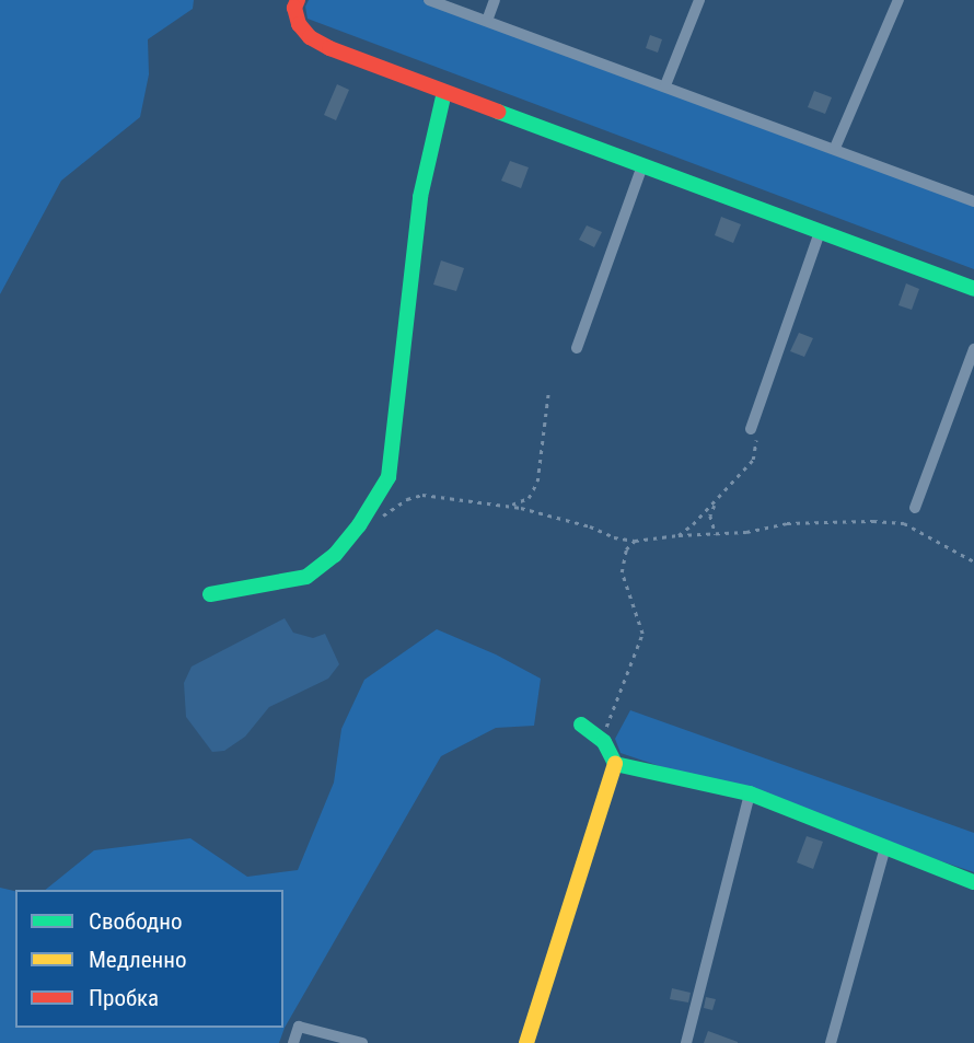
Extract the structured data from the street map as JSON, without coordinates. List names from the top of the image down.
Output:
{
  "legend": ["Свободно", "Медленно", "Пробка"]
}
